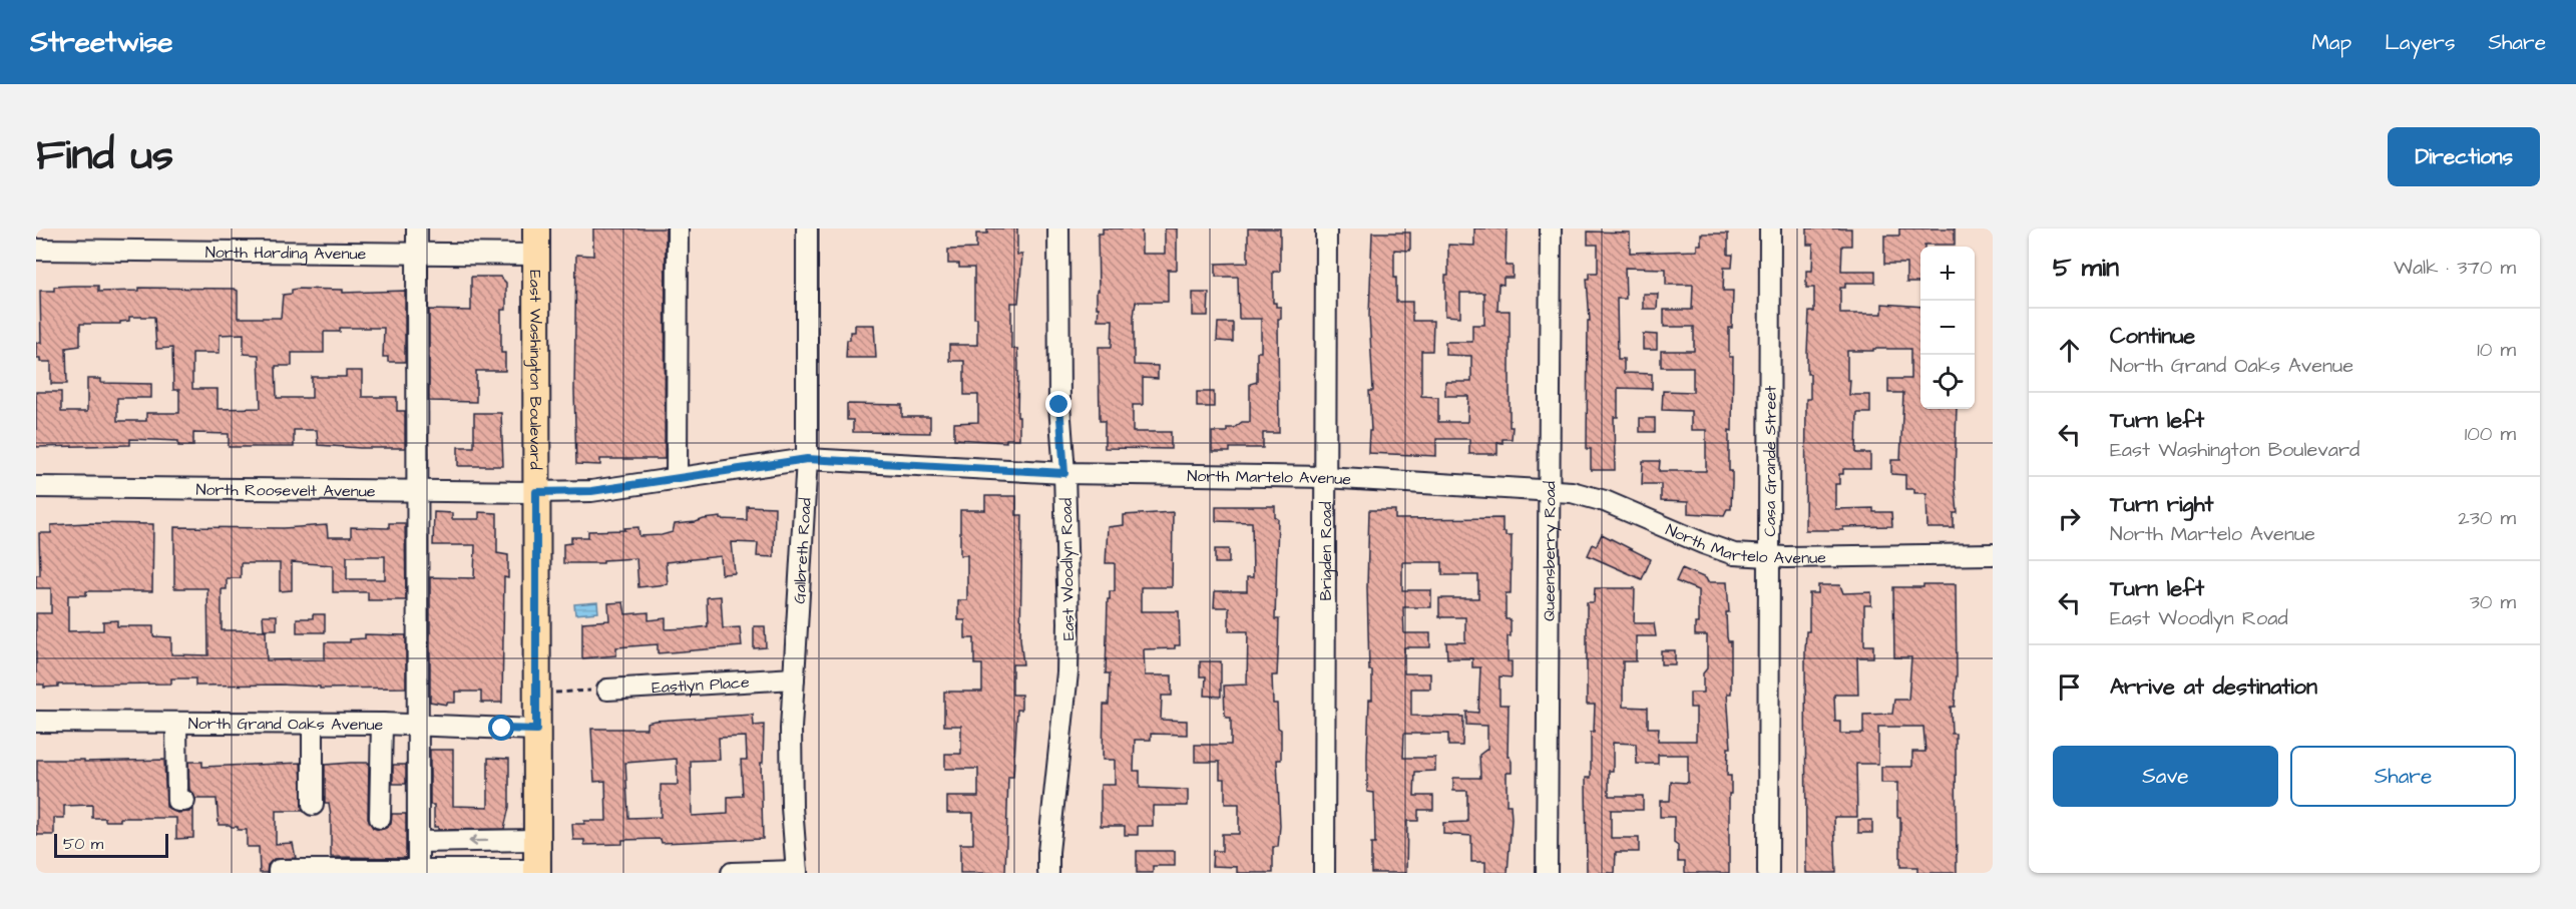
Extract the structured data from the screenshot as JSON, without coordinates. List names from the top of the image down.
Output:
{
  "streets": {
    "main road": ["East Washington Boulevard"],
    "street": [
      "North Harding Avenue",
      "Casa Grande Street",
      "North Martelo Avenue",
      "North Roosevelt Avenue",
      "Brigden Road",
      "Galbreth Road",
      "Queensberry Road",
      "East Woodlyn Road",
      "Eastlyn Place",
      "North Grand Oaks Avenue"
    ]
  },
  "crossings": [
    ["North Harding Avenue", "East Washington Boulevard"],
    ["East Washington Boulevard", "North Martelo Avenue"],
    ["East Washington Boulevard", "North Roosevelt Avenue"],
    ["East Washington Boulevard", "North Grand Oaks Avenue"],
    ["Casa Grande Street", "North Martelo Avenue"],
    ["North Martelo Avenue", "North Roosevelt Avenue"],
    ["North Martelo Avenue", "Brigden Road"],
    ["North Martelo Avenue", "Galbreth Road"],
    ["North Martelo Avenue", "Queensberry Road"],
    ["North Martelo Avenue", "East Woodlyn Road"],
    ["Galbreth Road", "Eastlyn Place"]
  ],
  "scale_bar": "50 m",
  "page": {
    "header": "Streetwise",
    "nav": ["Map", "Layers", "Share"],
    "title": "Find us",
    "buttons": [
      "Directions",
      ["Save", "Share"]
    ],
    "heading": ["5 min", "Walk · 370 m"],
    "map_buttons": ["+", "−"],
    "list": [
      ["Continue", "North Grand Oaks Avenue", "10 m"],
      ["Turn left", "East Washington Boulevard", "100 m"],
      ["Turn right", "North Martelo Avenue", "230 m"],
      ["Turn left", "East Woodlyn Road", "30 m"],
      "Arrive at destination"
    ],
    "scale": "50 m"
  }
}
